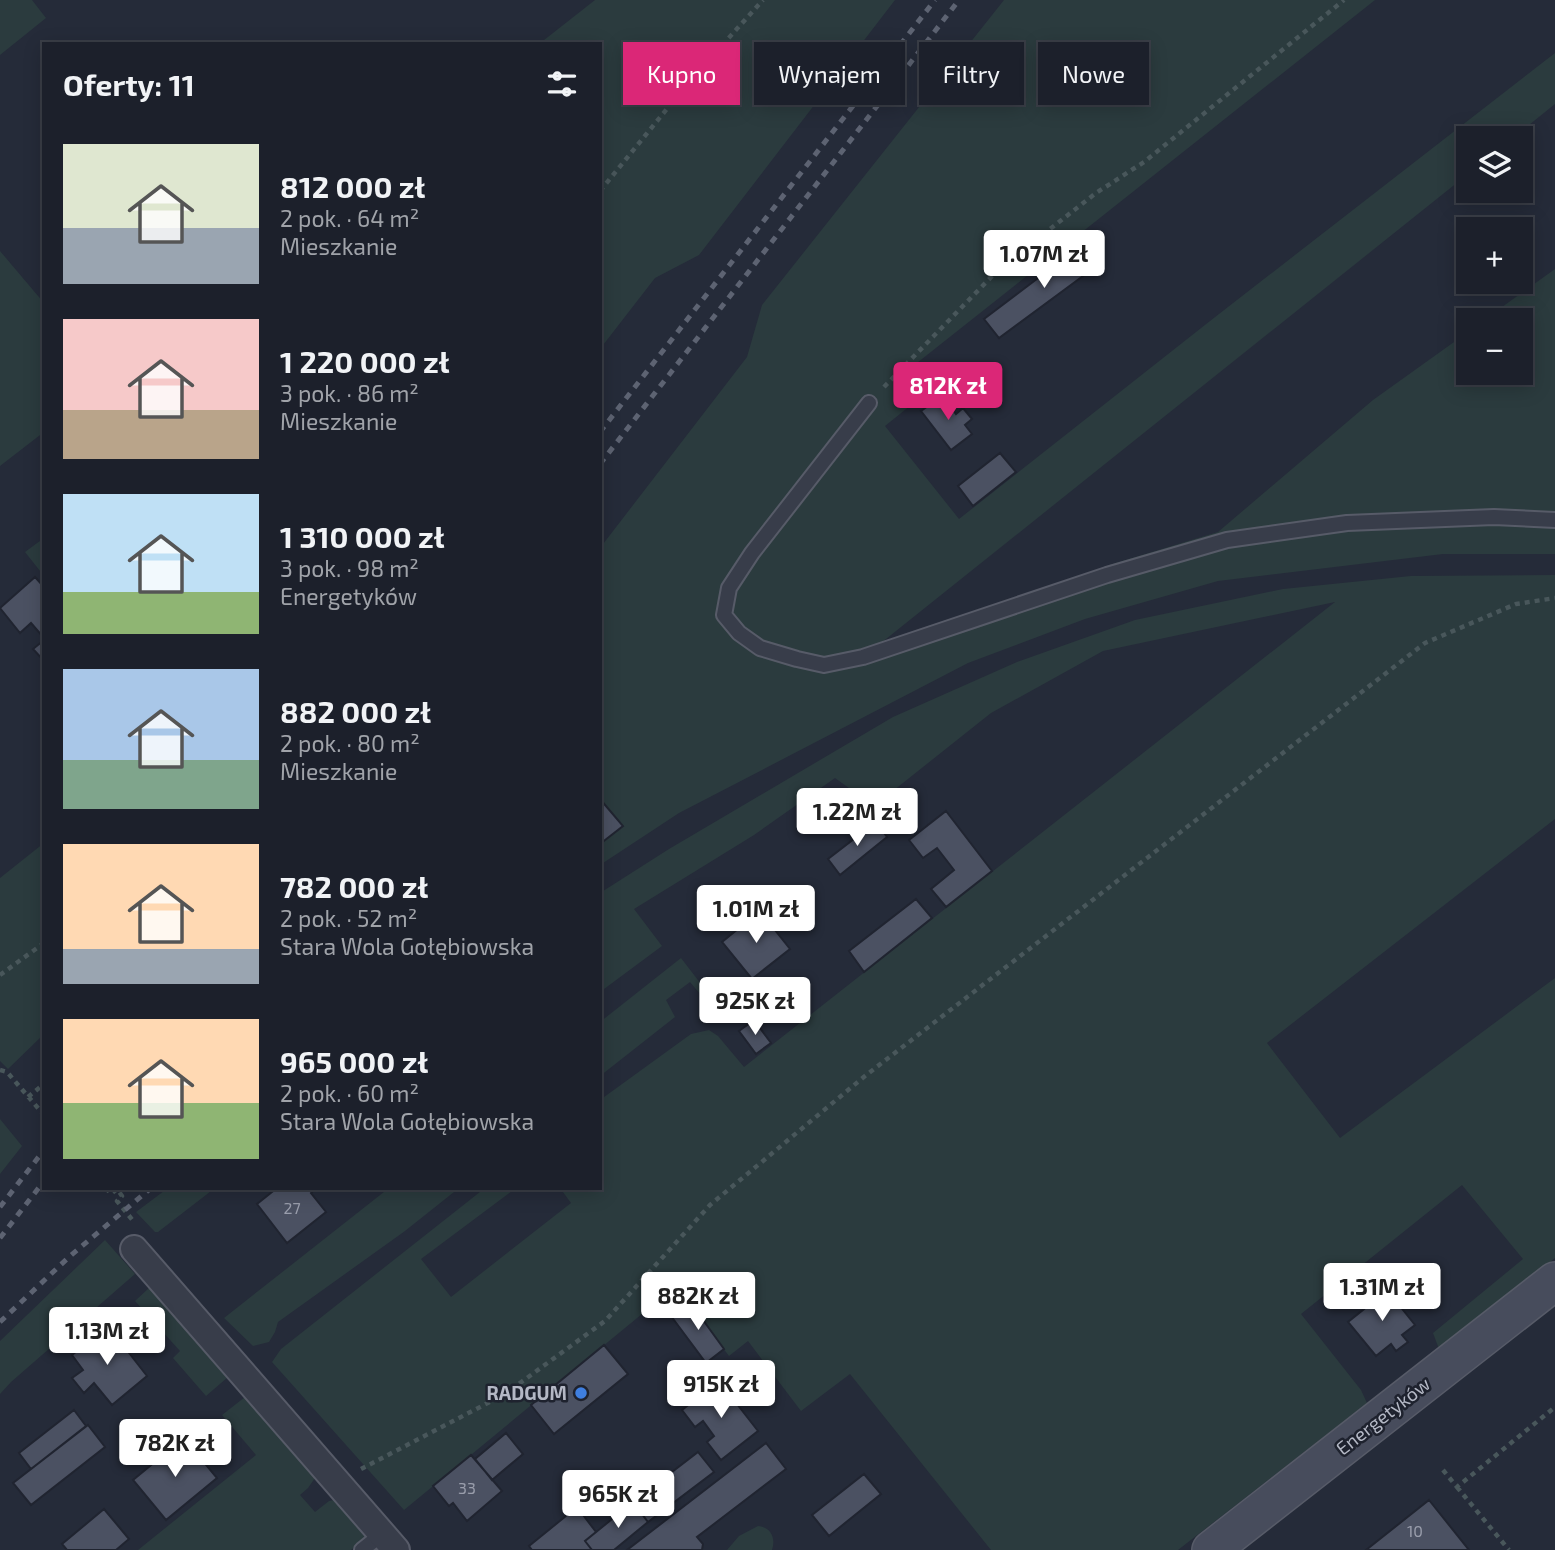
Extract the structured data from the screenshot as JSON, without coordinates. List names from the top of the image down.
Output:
{
  "streets": {
    "main road": ["Energetyków"]
  },
  "places": ["RADGUM"],
  "house_numbers": ["27", "33", "10"],
  "page": {
    "chip": [
      "Kupno",
      "Wynajem",
      "Filtry",
      "Nowe"
    ],
    "heading": "Oferty: 11",
    "map_buttons": ["+", "−"],
    "list": [
      {
        "name": "812 000 zł",
        "note": "2 pok. · 64 m² · Mieszkanie"
      },
      {
        "name": "1 220 000 zł",
        "note": "3 pok. · 86 m² · Mieszkanie"
      },
      {
        "name": "1 310 000 zł",
        "note": "3 pok. · 98 m² · Energetyków"
      },
      {
        "name": "882 000 zł",
        "note": "2 pok. · 80 m² · Mieszkanie"
      },
      {
        "name": "782 000 zł",
        "note": "2 pok. · 52 m² · Stara Wola Gołębiowska"
      },
      {
        "name": "965 000 zł",
        "note": "2 pok. · 60 m² · Stara Wola Gołębiowska"
      }
    ],
    "price": [
      "1.07M zł",
      "812K zł",
      "1.22M zł",
      "1.01M zł",
      "925K zł",
      "1.31M zł",
      "882K zł",
      "1.13M zł",
      "915K zł",
      "782K zł",
      "965K zł"
    ]
  }
}
